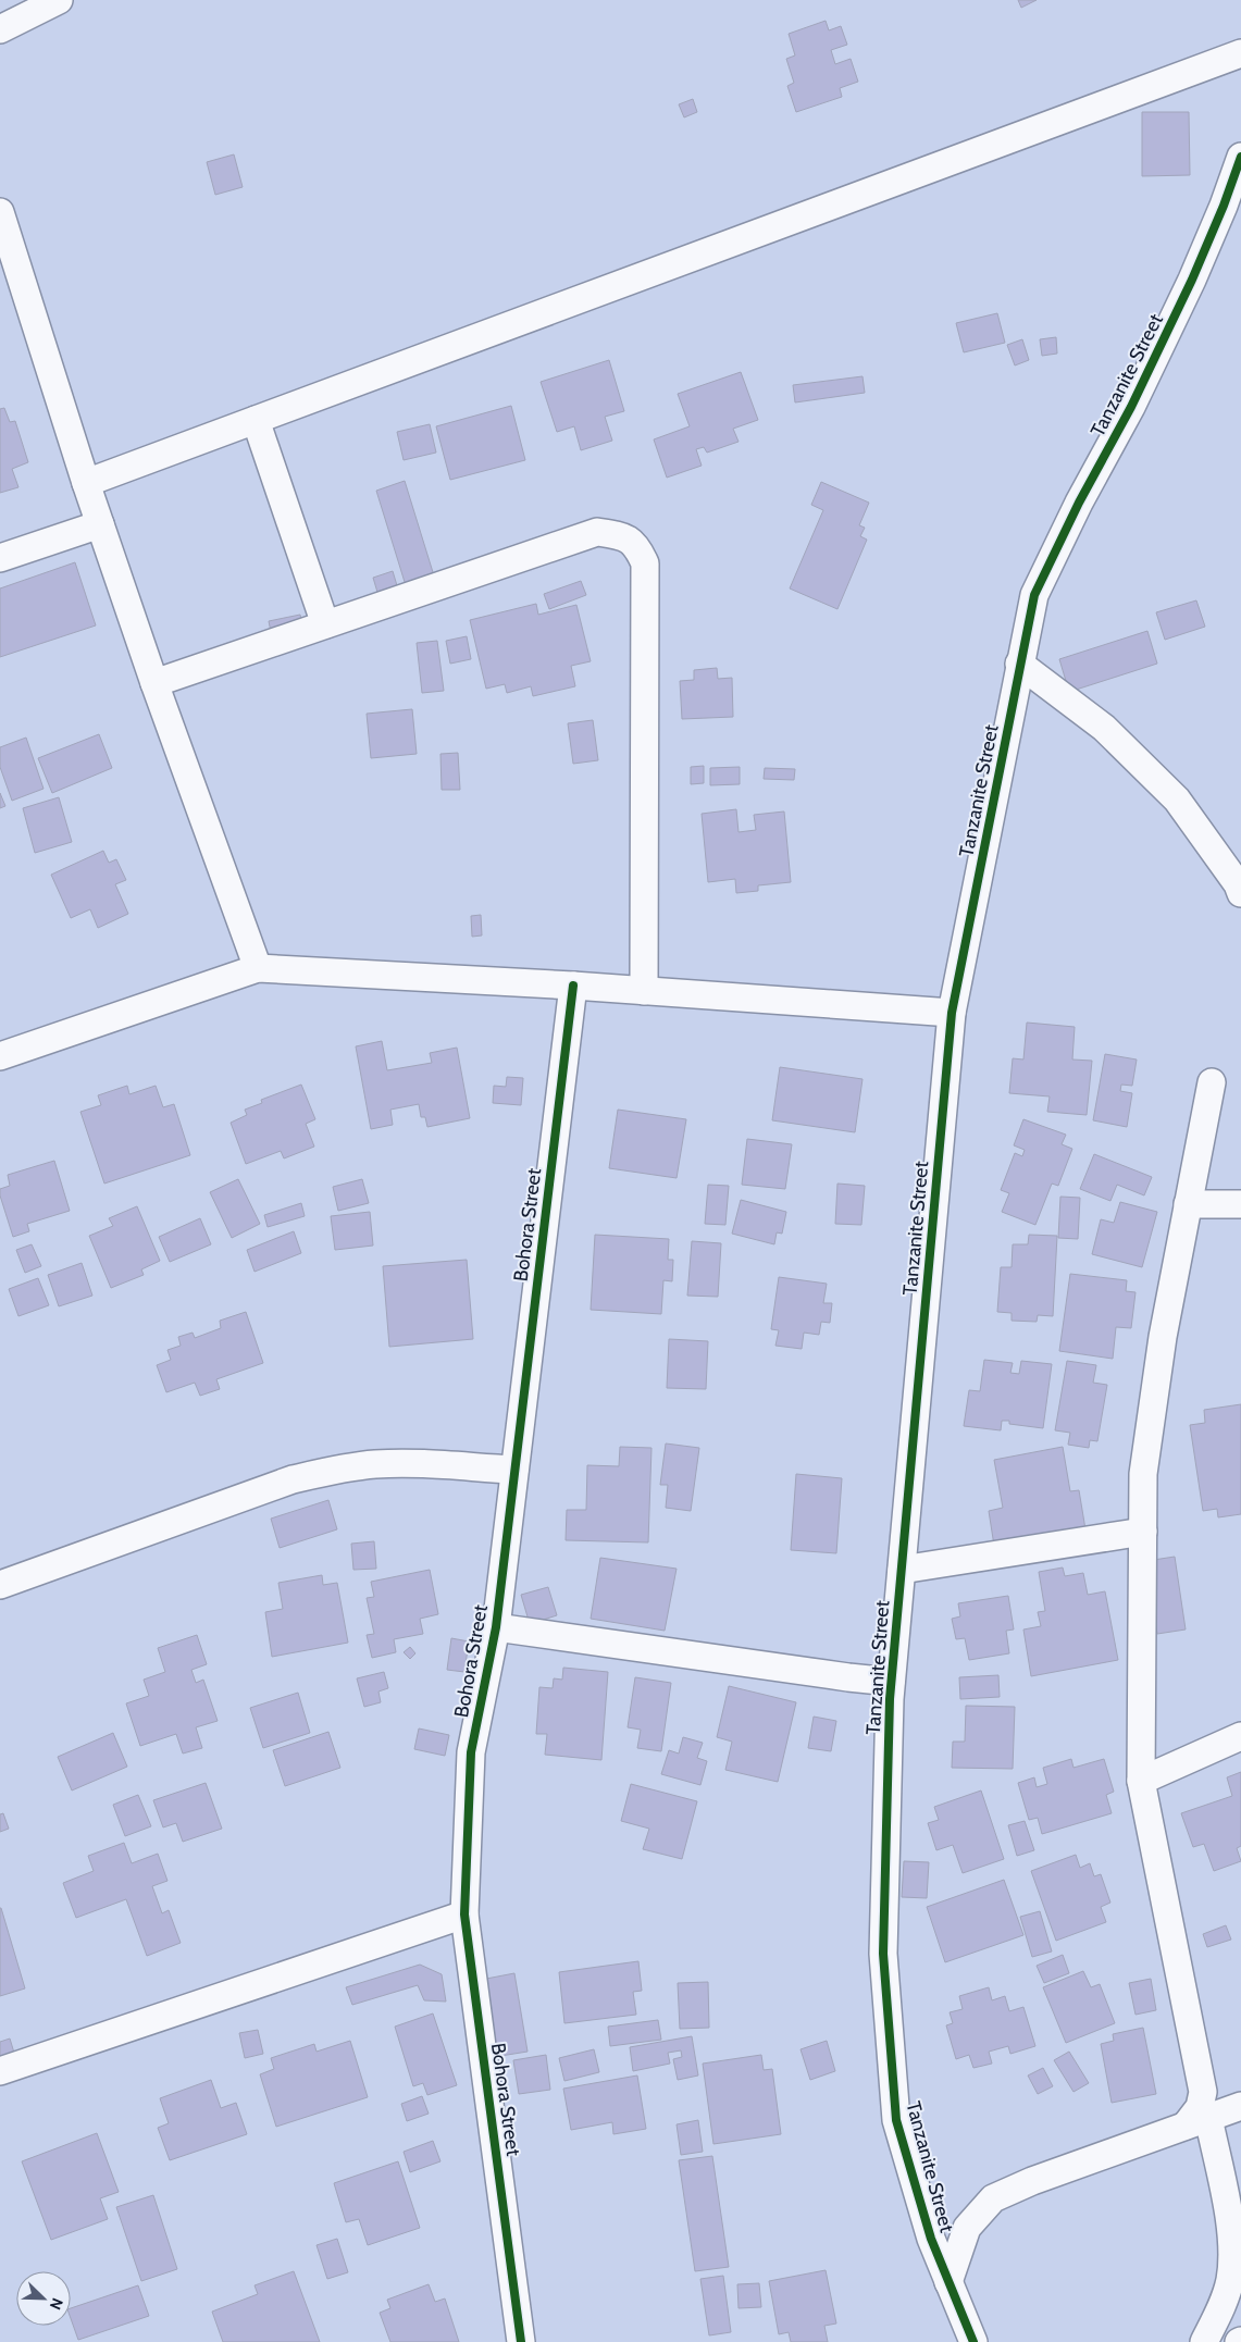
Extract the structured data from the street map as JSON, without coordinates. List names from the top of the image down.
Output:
{
  "streets": {
    "street": ["Tanzanite Street", "Bohora Street"]
  },
  "north": "bottom right"
}
